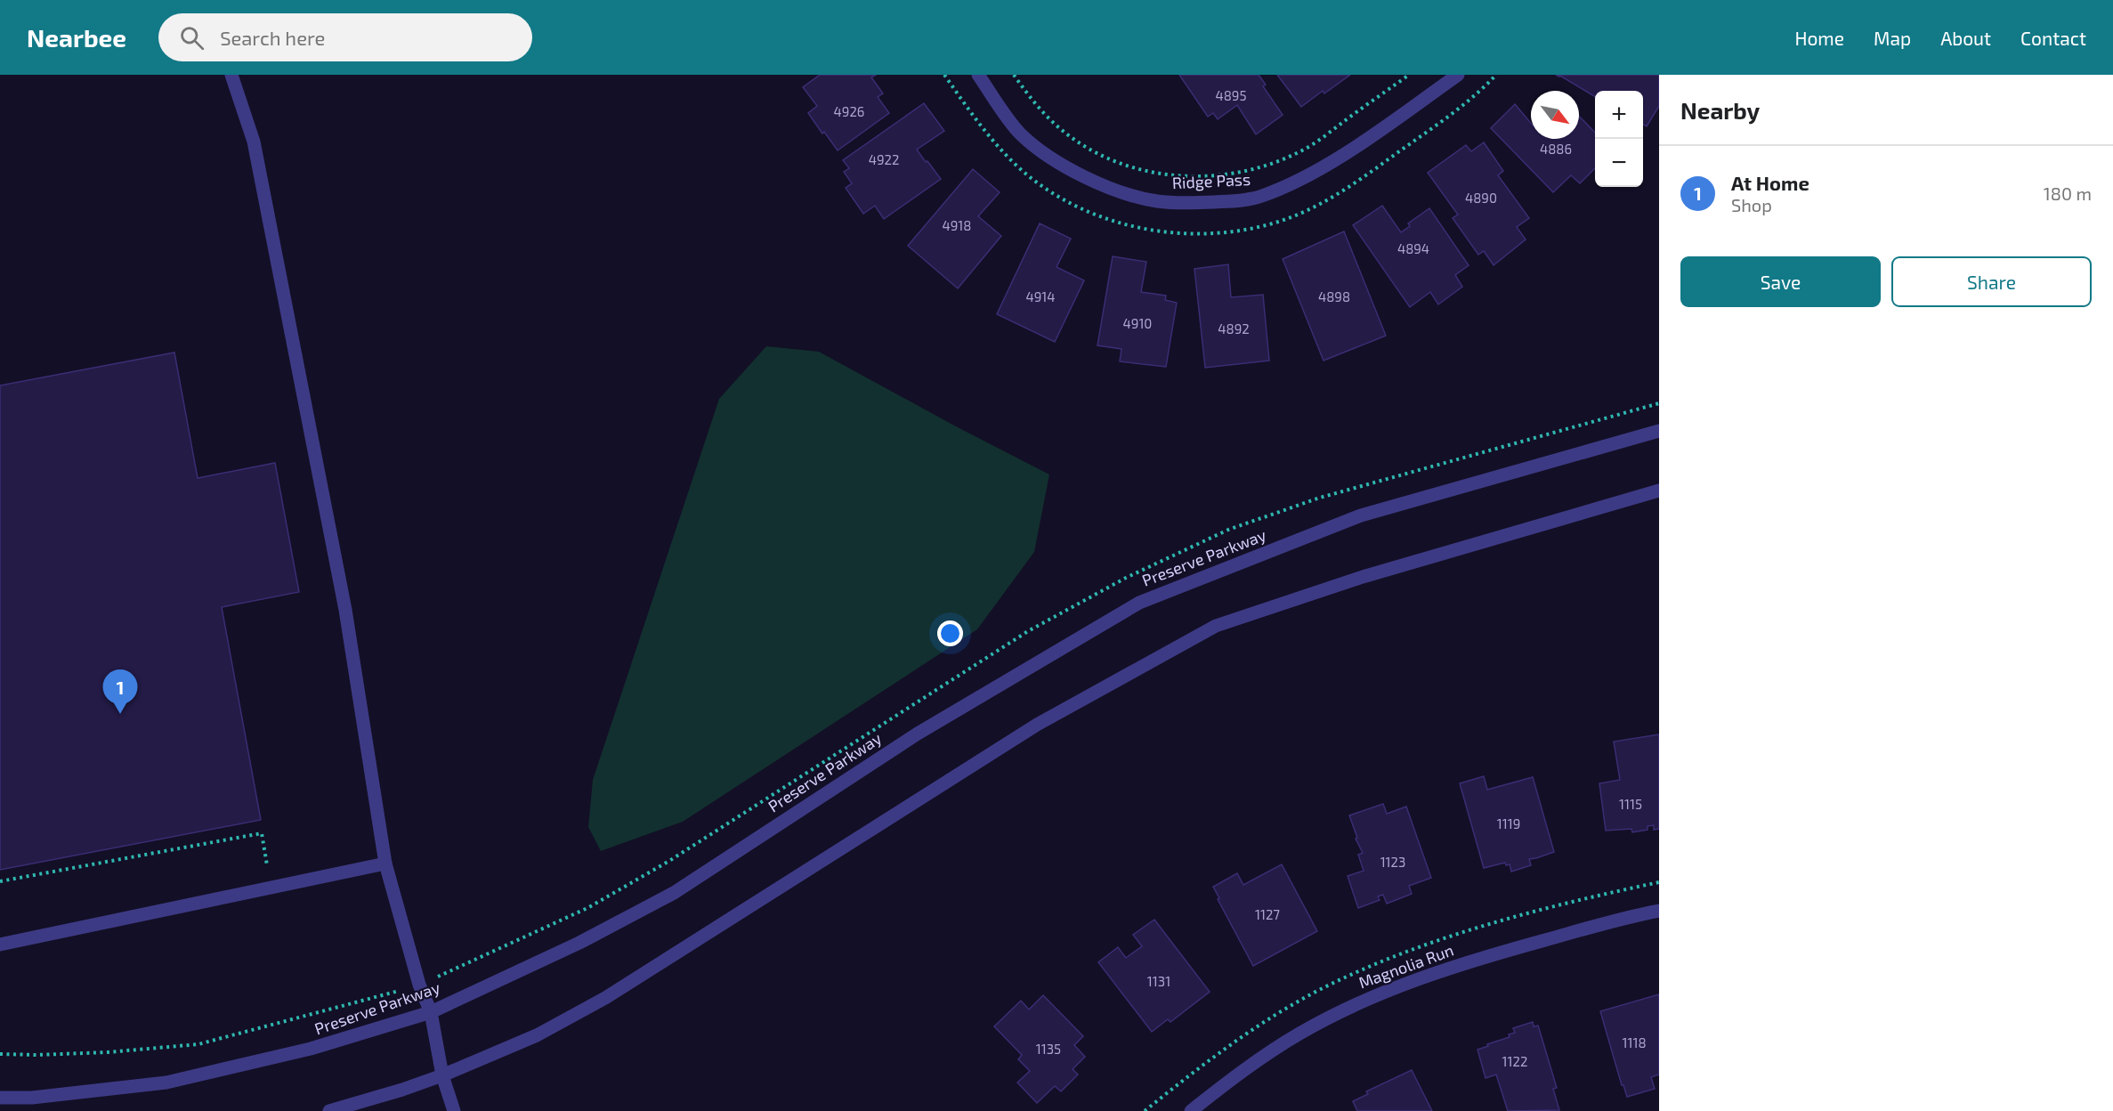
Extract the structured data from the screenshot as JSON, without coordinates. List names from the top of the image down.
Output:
{
  "streets": {
    "street": ["Ridge Pass", "Preserve Parkway", "Magnolia Run"]
  },
  "house_numbers": [
    "4895",
    "4926",
    "4886",
    "4922",
    "4890",
    "4918",
    "4894",
    "4914",
    "4898",
    "4910",
    "4892",
    "1115",
    "1119",
    "1123",
    "1127",
    "1131",
    "1118",
    "1135",
    "1122"
  ],
  "north": "bottom right",
  "page": {
    "header": "Nearbee",
    "search": "Search here",
    "nav": [
      "Home",
      "Map",
      "About",
      "Contact"
    ],
    "heading": "Nearby",
    "map_buttons": ["+", "−"],
    "list": [
      {
        "mark": "1",
        "name": "At Home",
        "note": "Shop",
        "value": "180 m"
      }
    ],
    "buttons": ["Save", "Share"],
    "pins": "1"
  }
}
